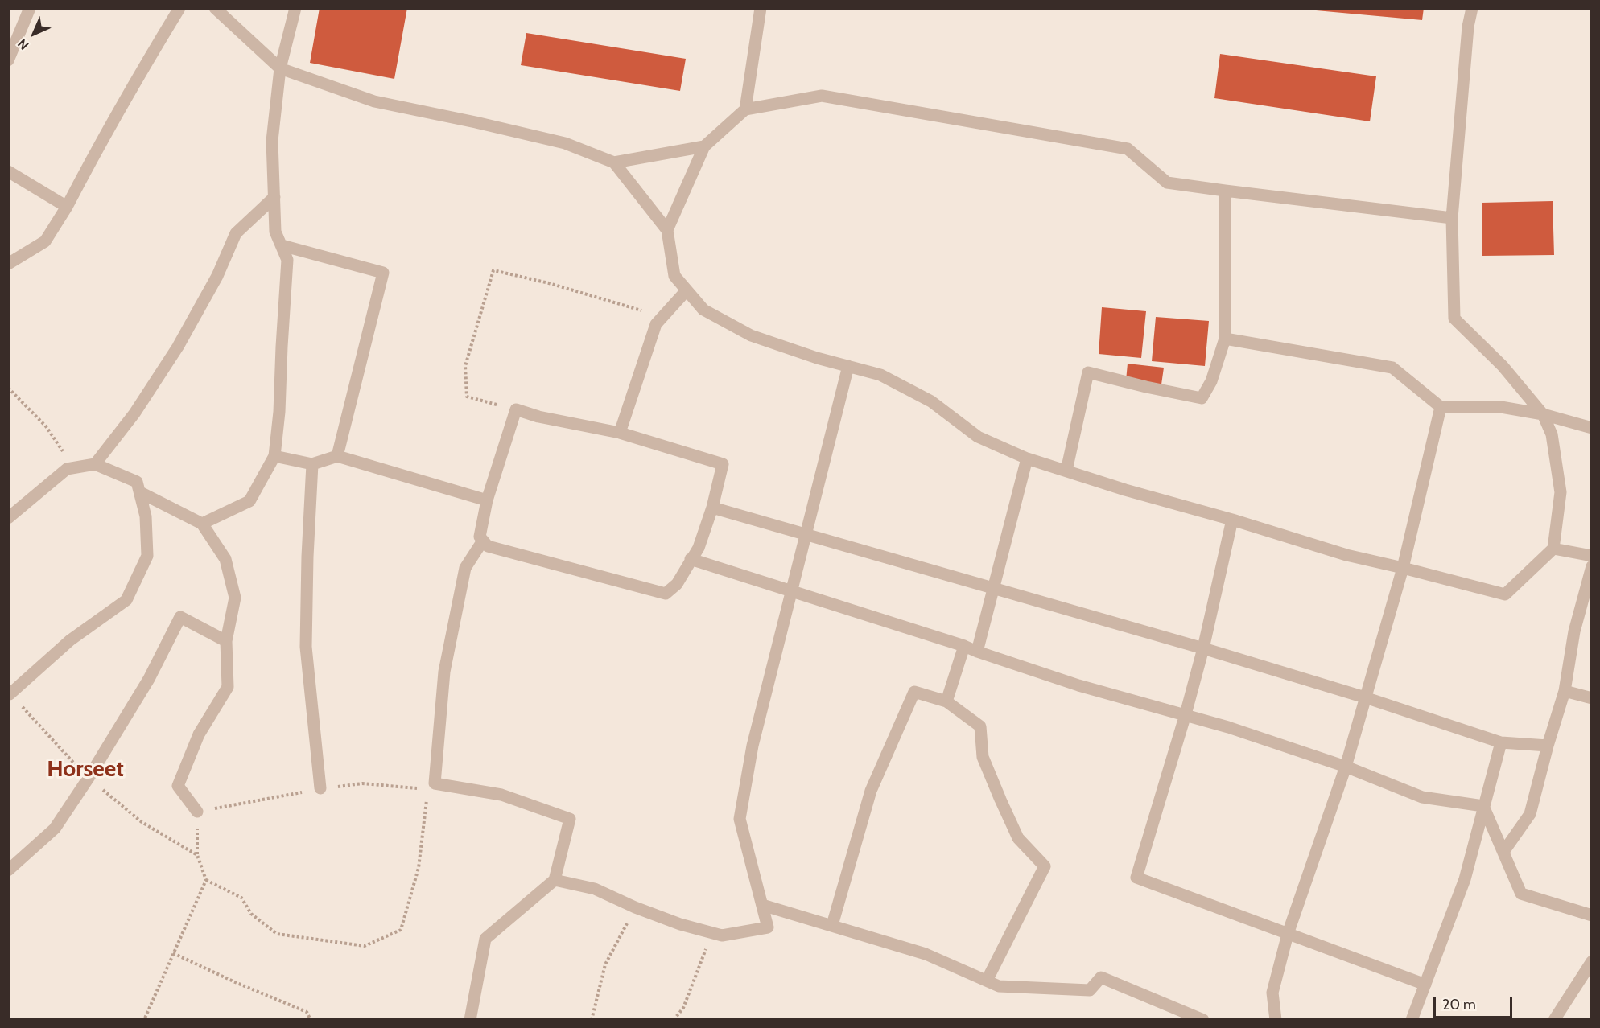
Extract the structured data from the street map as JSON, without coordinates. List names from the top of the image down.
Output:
{
  "districts": ["Horseet"],
  "scale_bar": "20 m",
  "north": "bottom left"
}
